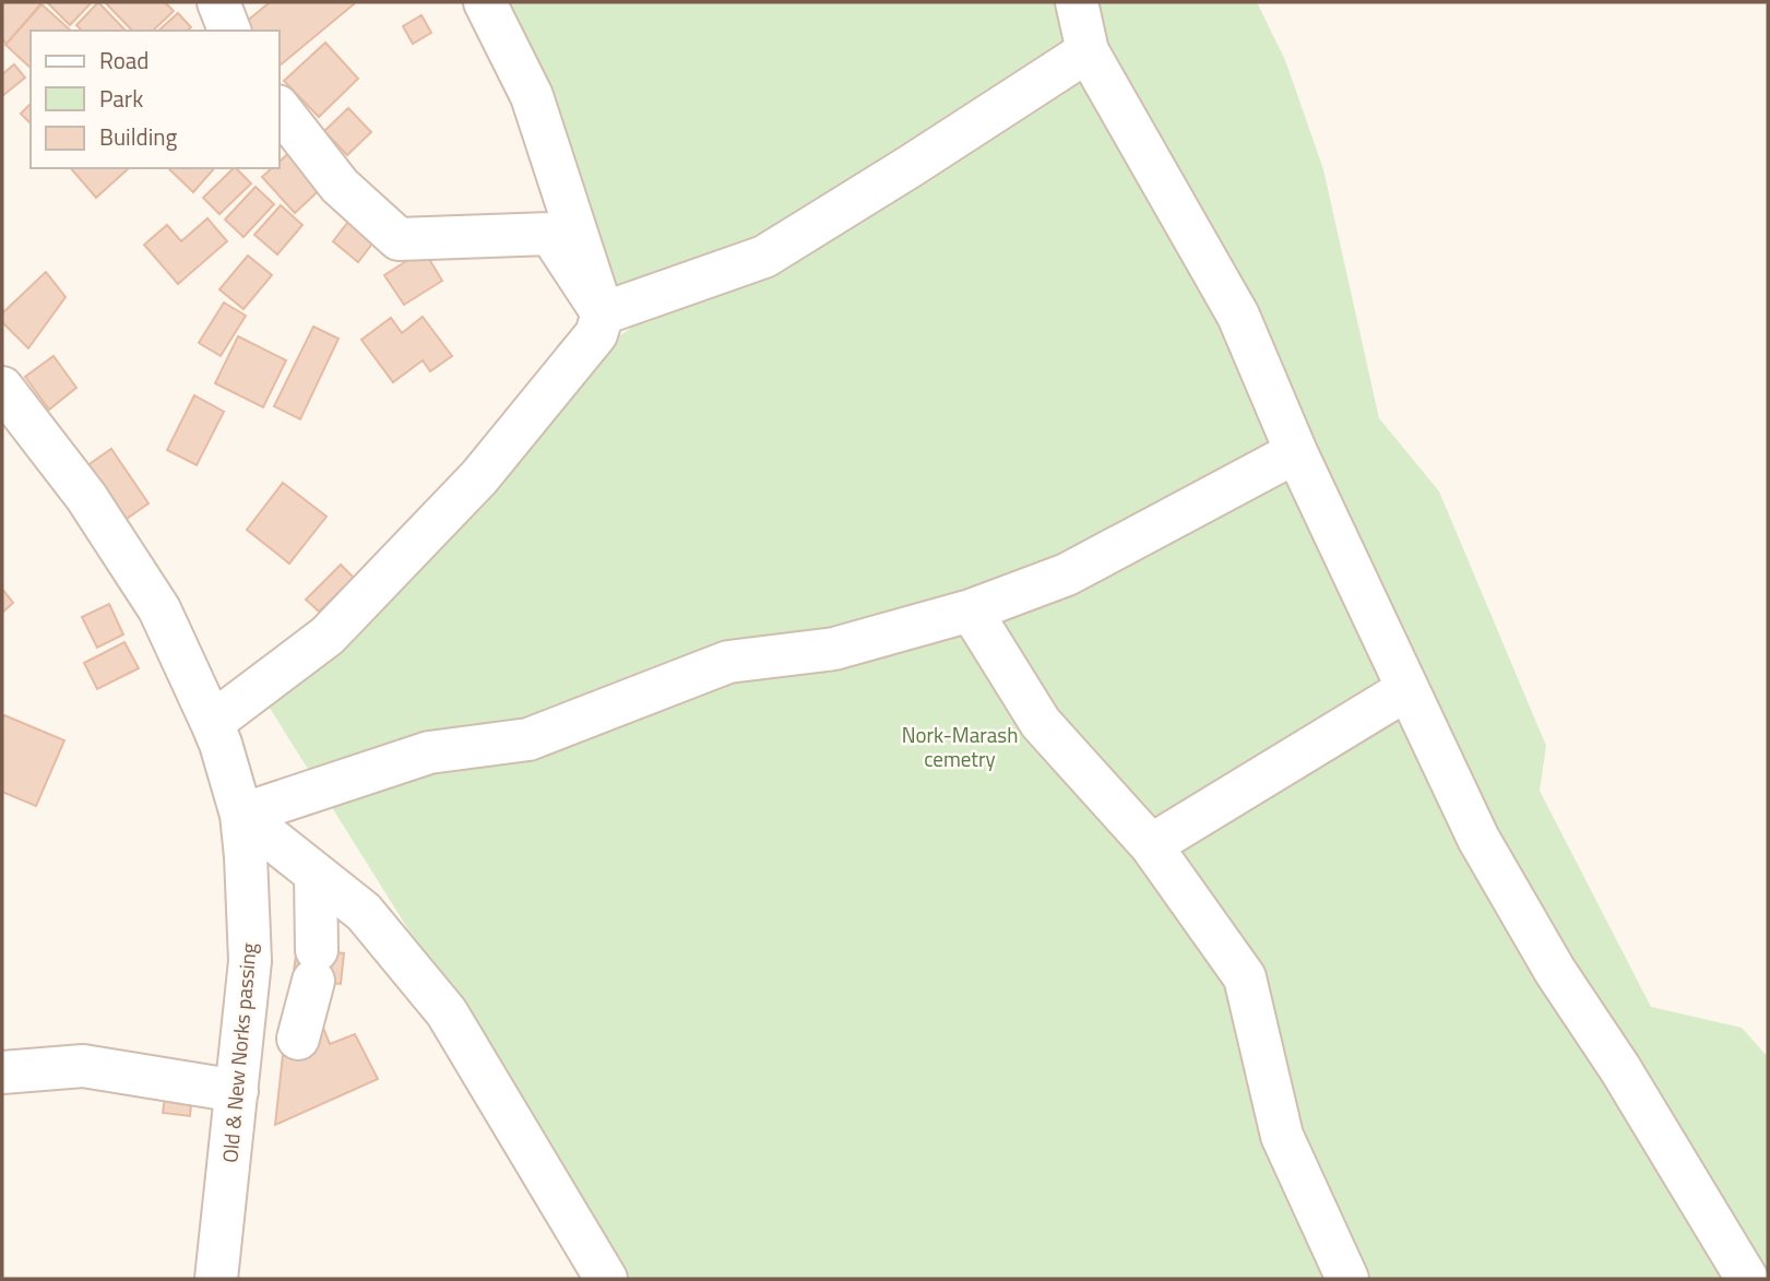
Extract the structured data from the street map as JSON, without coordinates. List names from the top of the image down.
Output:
{
  "streets": {
    "street": ["Old & New Norks passing"]
  },
  "parks": ["Nork-Marash cemetry"],
  "legend": ["Road", "Park", "Building"]
}
